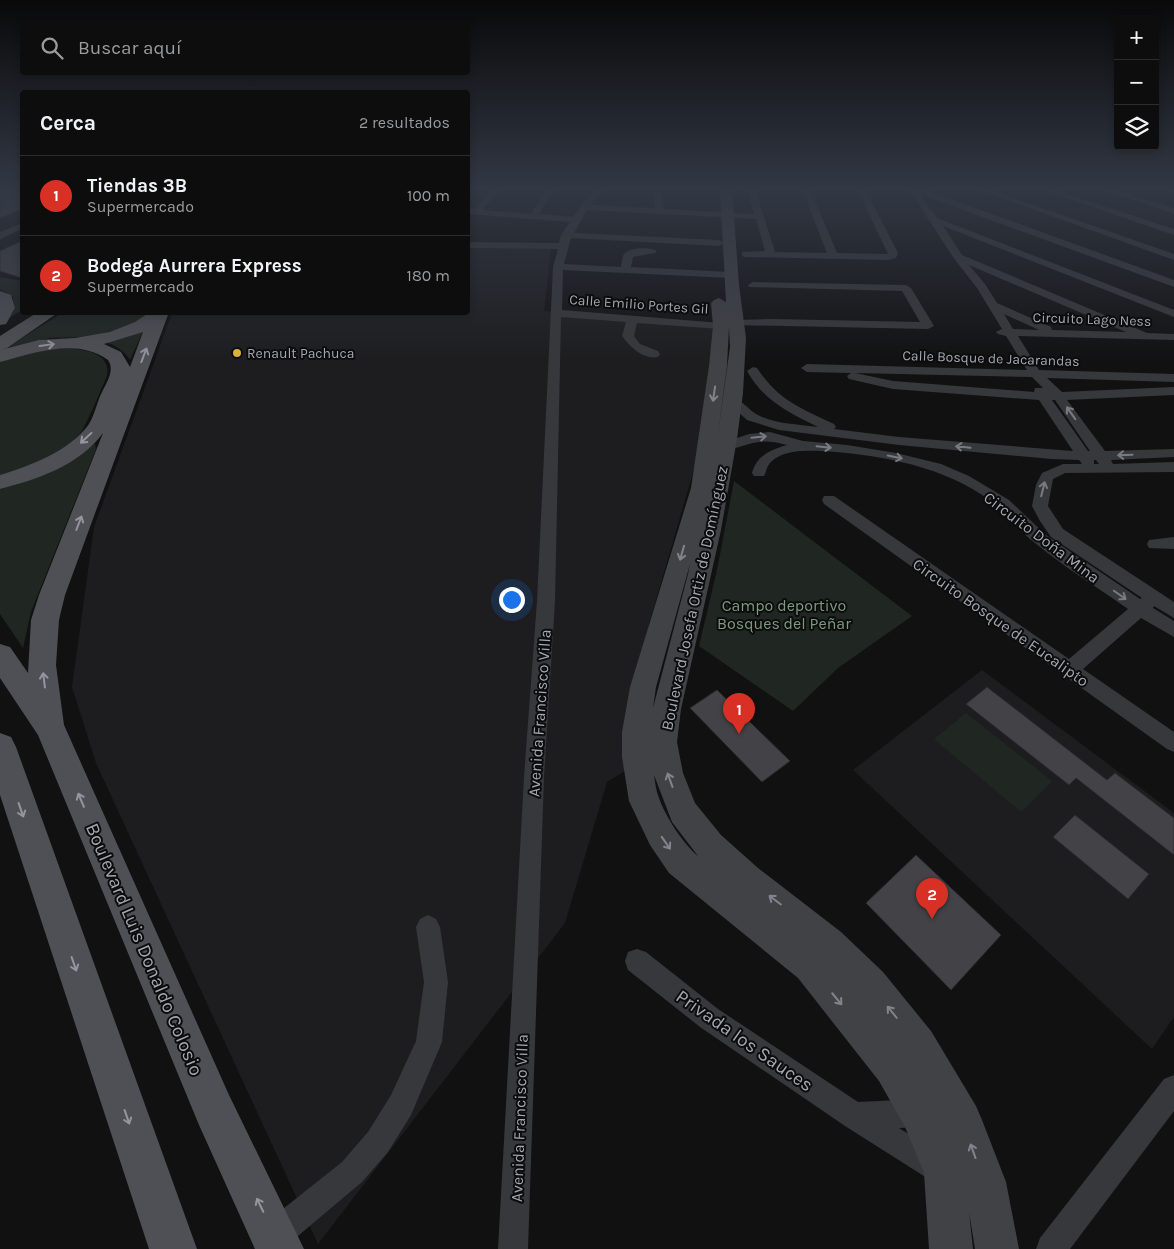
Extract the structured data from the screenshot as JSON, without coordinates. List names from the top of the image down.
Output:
{
  "streets": {
    "main road": ["Boulevard Luis Donaldo Colosio"],
    "street": [
      "Calle Emilio Portes Gil",
      "Circuito Lago Ness",
      "Calle Bosque de Jacarandas",
      "Circuito Doña Mina",
      "Boulevard Josefa Ortiz de Domínguez",
      "Circuito Bosque de Eucalipto",
      "Avenida Francisco Villa",
      "Privada los Sauces"
    ]
  },
  "crossings": [
    ["Calle Emilio Portes Gil", "Boulevard Josefa Ortiz de Domínguez"],
    ["Calle Emilio Portes Gil", "Avenida Francisco Villa"],
    ["Circuito Lago Ness", "Calle Bosque de Jacarandas"],
    ["Circuito Lago Ness", "Circuito Doña Mina"],
    ["Circuito Doña Mina", "Boulevard Josefa Ortiz de Domínguez"],
    ["Boulevard Josefa Ortiz de Domínguez", "Privada los Sauces"]
  ],
  "parks": ["Campo deportivo Bosques del Peñar"],
  "places": ["Renault Pachuca"],
  "page": {
    "map_buttons": ["+", "−"],
    "search": "Buscar aquí",
    "heading": ["Cerca", "2 resultados"],
    "list": [
      {
        "mark": "1",
        "name": "Tiendas 3B",
        "note": "Supermercado",
        "value": "100 m"
      },
      {
        "mark": "2",
        "name": "Bodega Aurrera Express",
        "note": "Supermercado",
        "value": "180 m"
      }
    ],
    "pins": ["1", "2"]
  }
}
